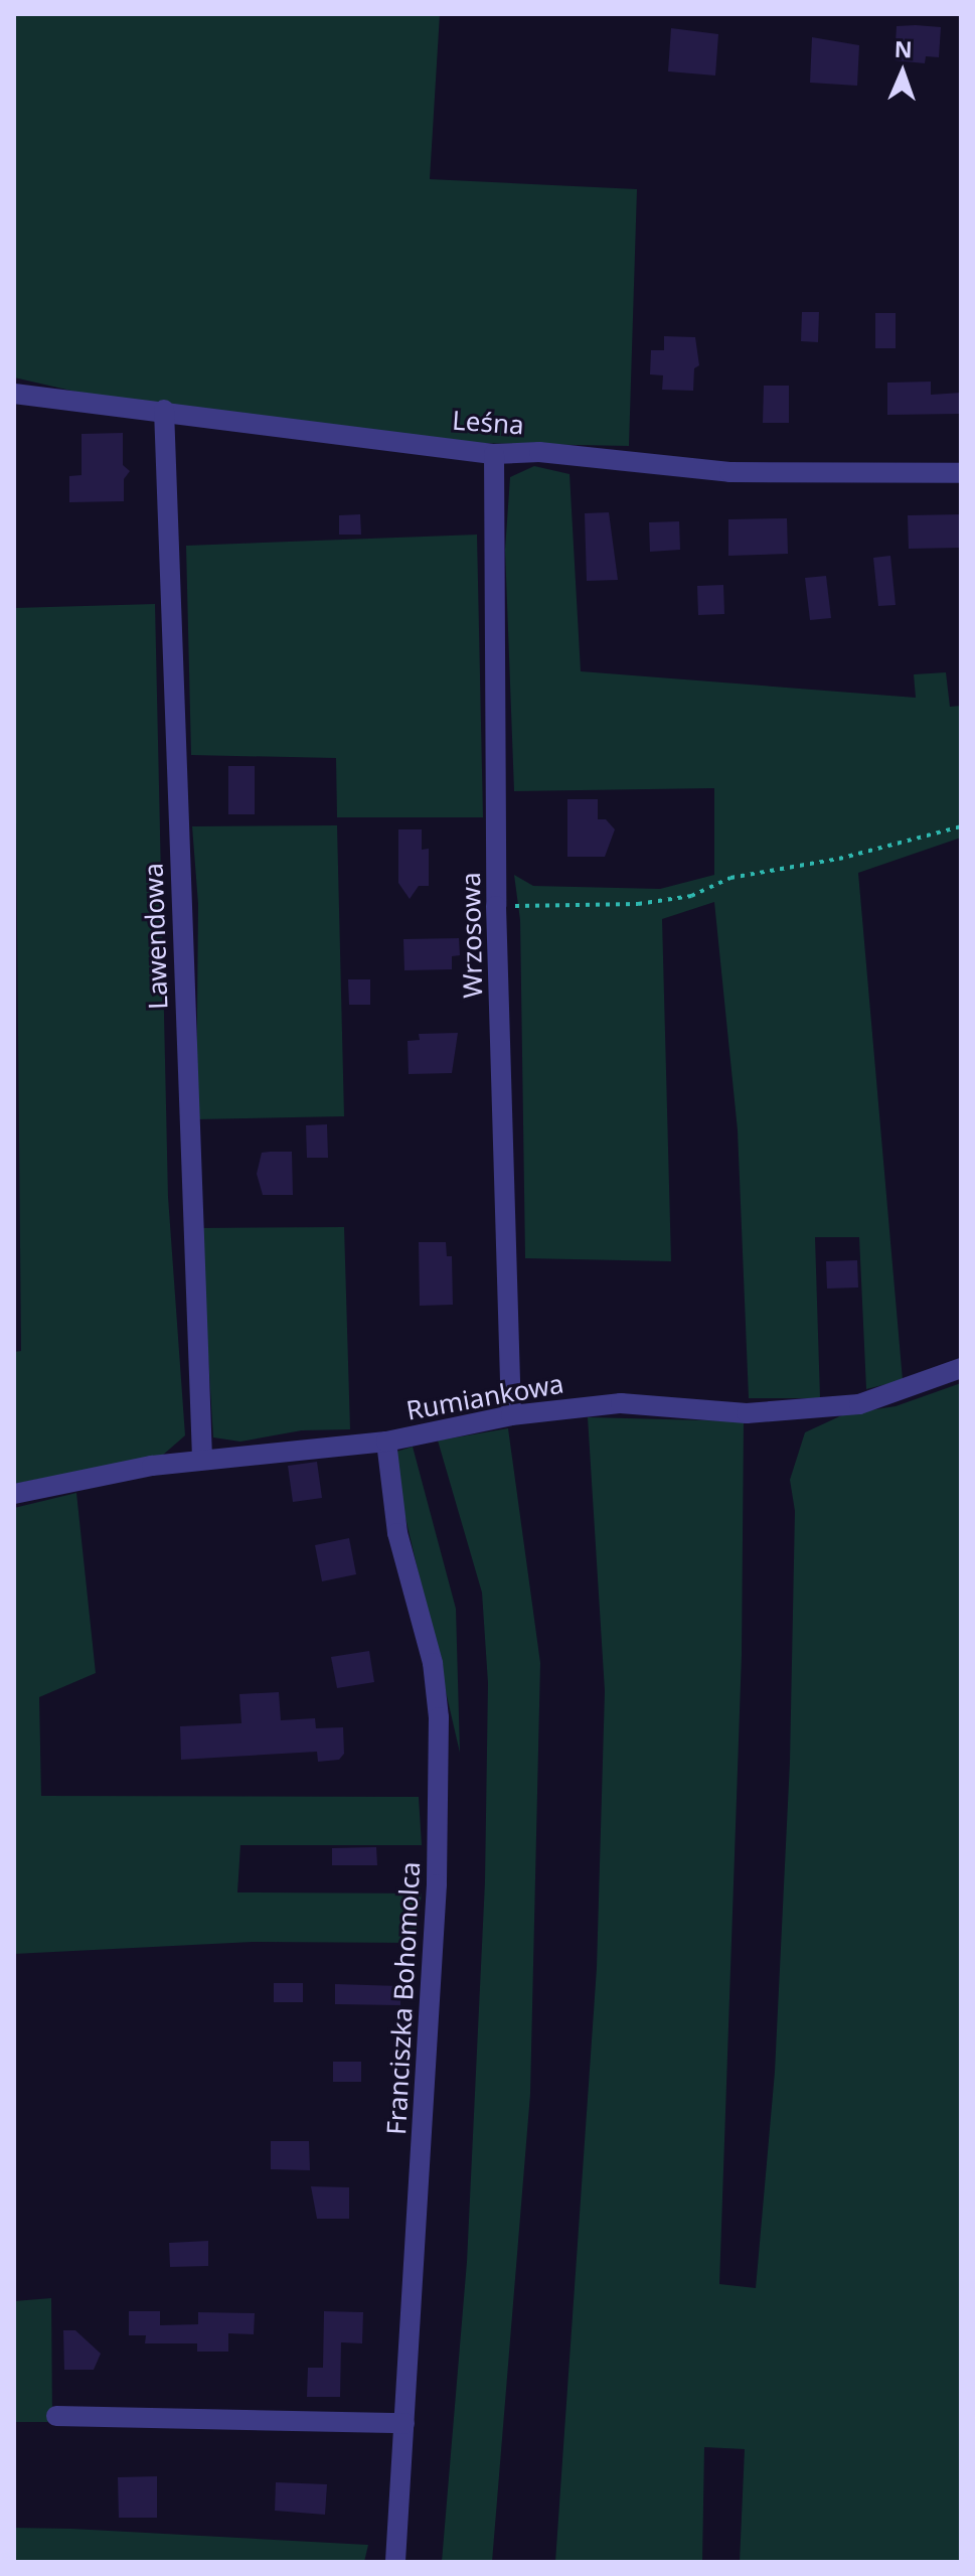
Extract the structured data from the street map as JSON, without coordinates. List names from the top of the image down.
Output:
{
  "streets": {
    "street": [
      "Leśna",
      "Wrzosowa",
      "Lawendowa",
      "Rumiankowa",
      "Franciszka Bohomolca"
    ]
  },
  "crossings": [
    ["Leśna", "Wrzosowa"],
    ["Leśna", "Lawendowa"],
    ["Wrzosowa", "Rumiankowa"],
    ["Lawendowa", "Rumiankowa"],
    ["Rumiankowa", "Franciszka Bohomolca"]
  ],
  "north": "top"
}
